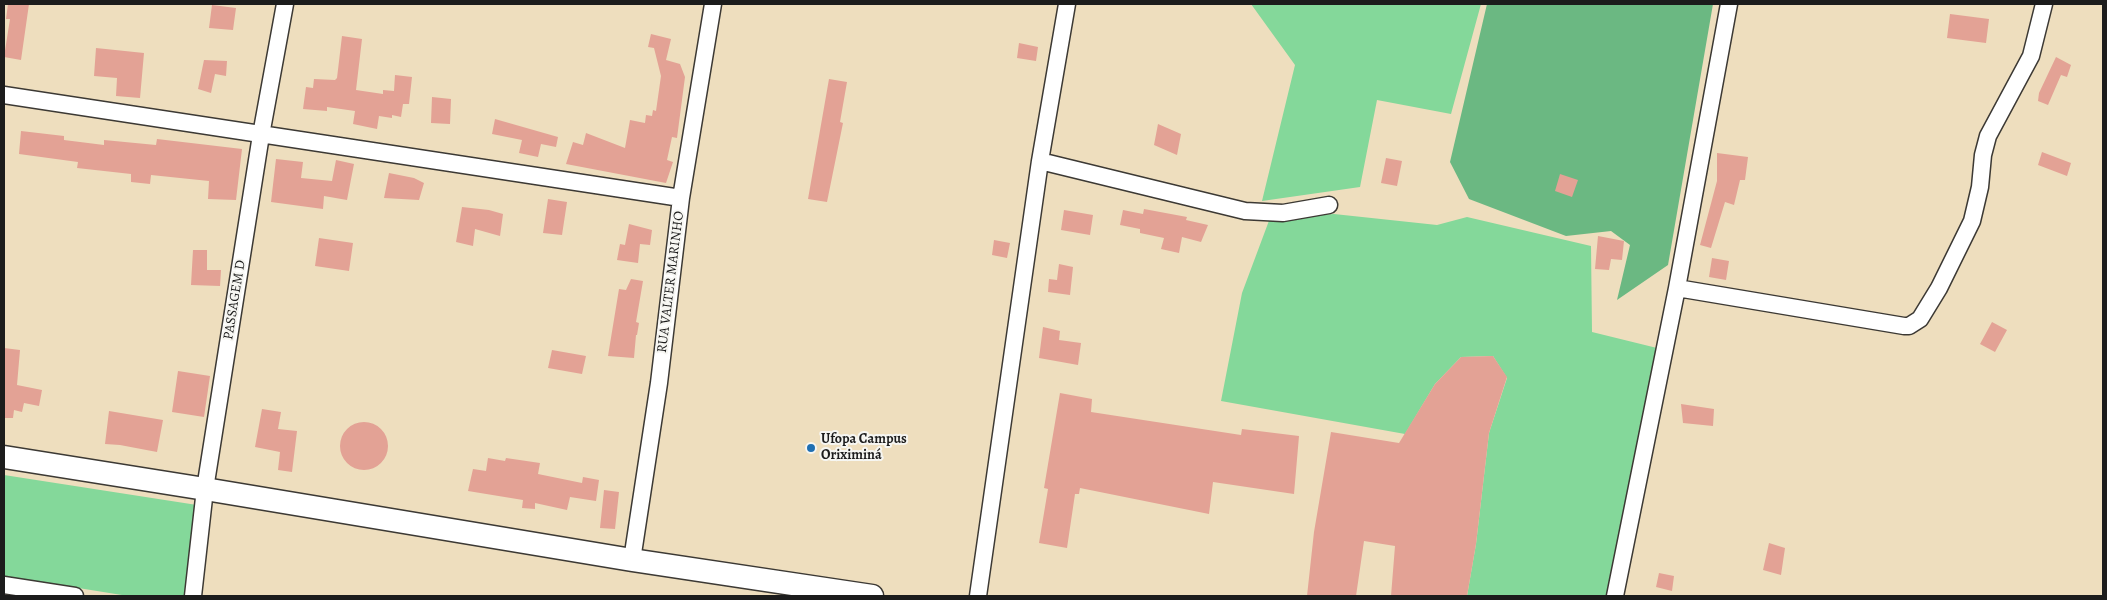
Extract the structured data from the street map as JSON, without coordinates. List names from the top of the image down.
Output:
{
  "streets": {
    "street": ["RUA VALTER MARINHO", "PASSAGEM D"]
  },
  "places": ["Ufopa Campus Oriximiná"]
}
